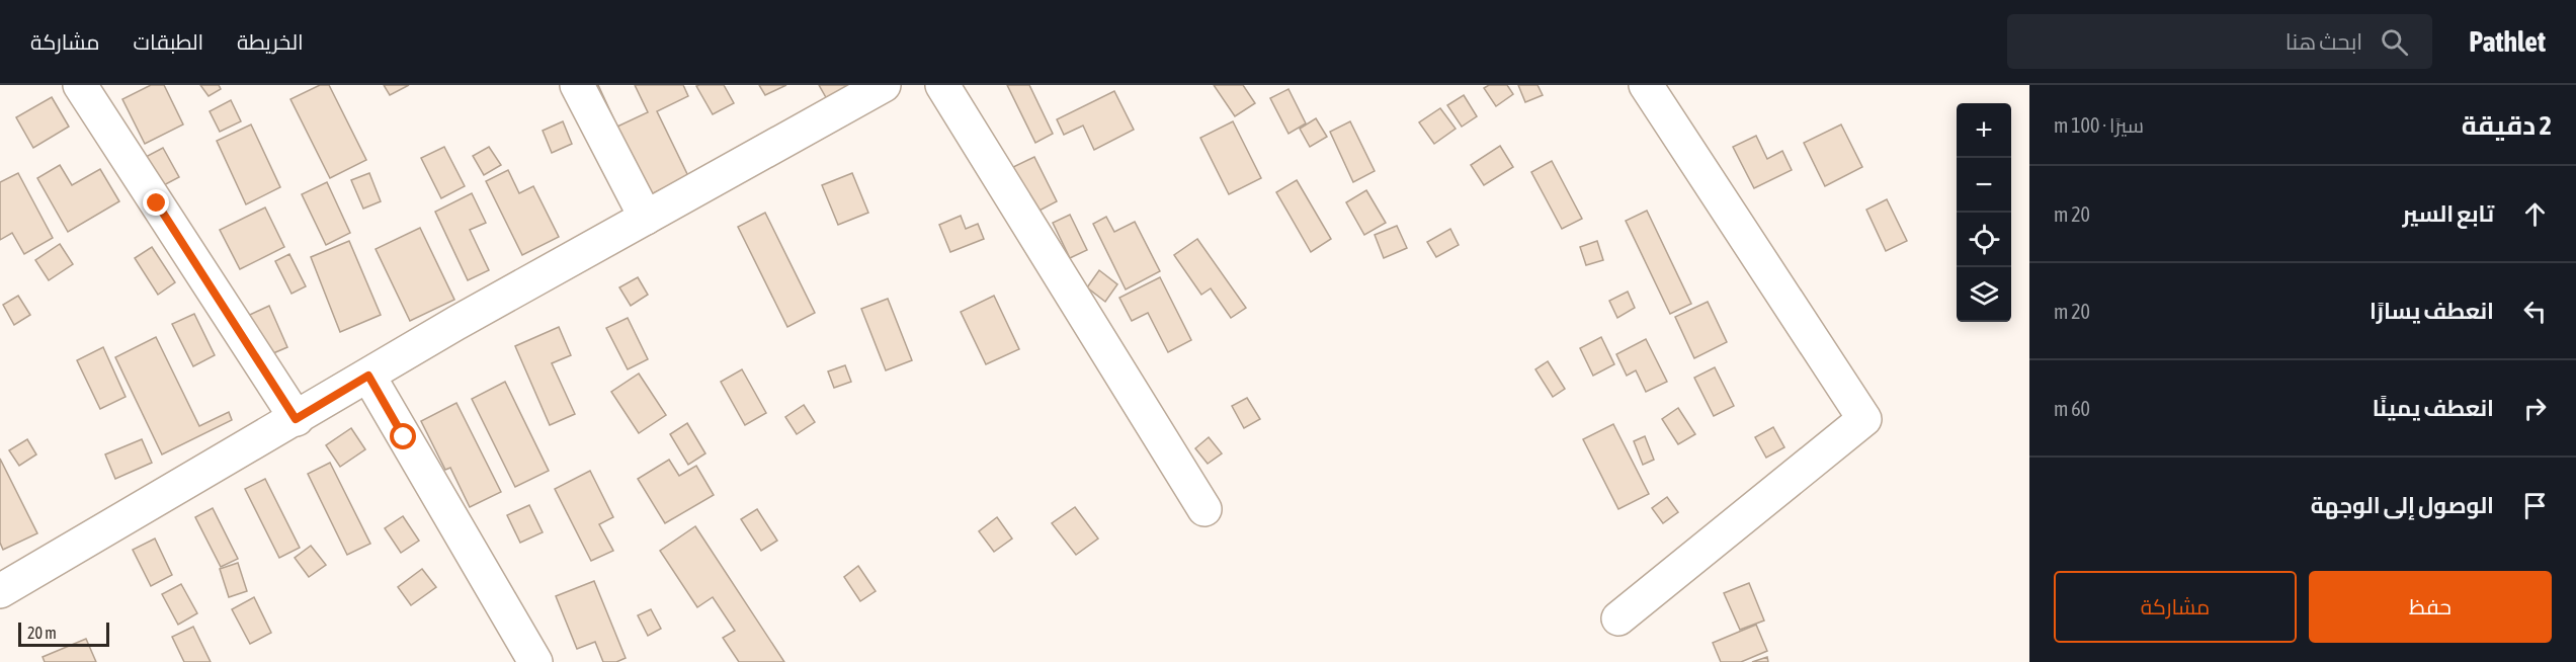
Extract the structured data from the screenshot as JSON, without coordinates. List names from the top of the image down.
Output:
{
  "scale_bar": "20 m",
  "page": {
    "header": "Pathlet",
    "search": "ابحث هنا",
    "nav": ["الخريطة", "الطبقات", "مشاركة"],
    "heading": ["2 دقيقة", "سيرًا · 100 m"],
    "map_buttons": ["+", "−"],
    "list": [
      ["تابع السير", "20 m"],
      ["انعطف يسارًا", "20 m"],
      ["انعطف يمينًا", "60 m"],
      "الوصول إلى الوجهة"
    ],
    "buttons": ["حفظ", "مشاركة"],
    "scale": "20 m"
  }
}
